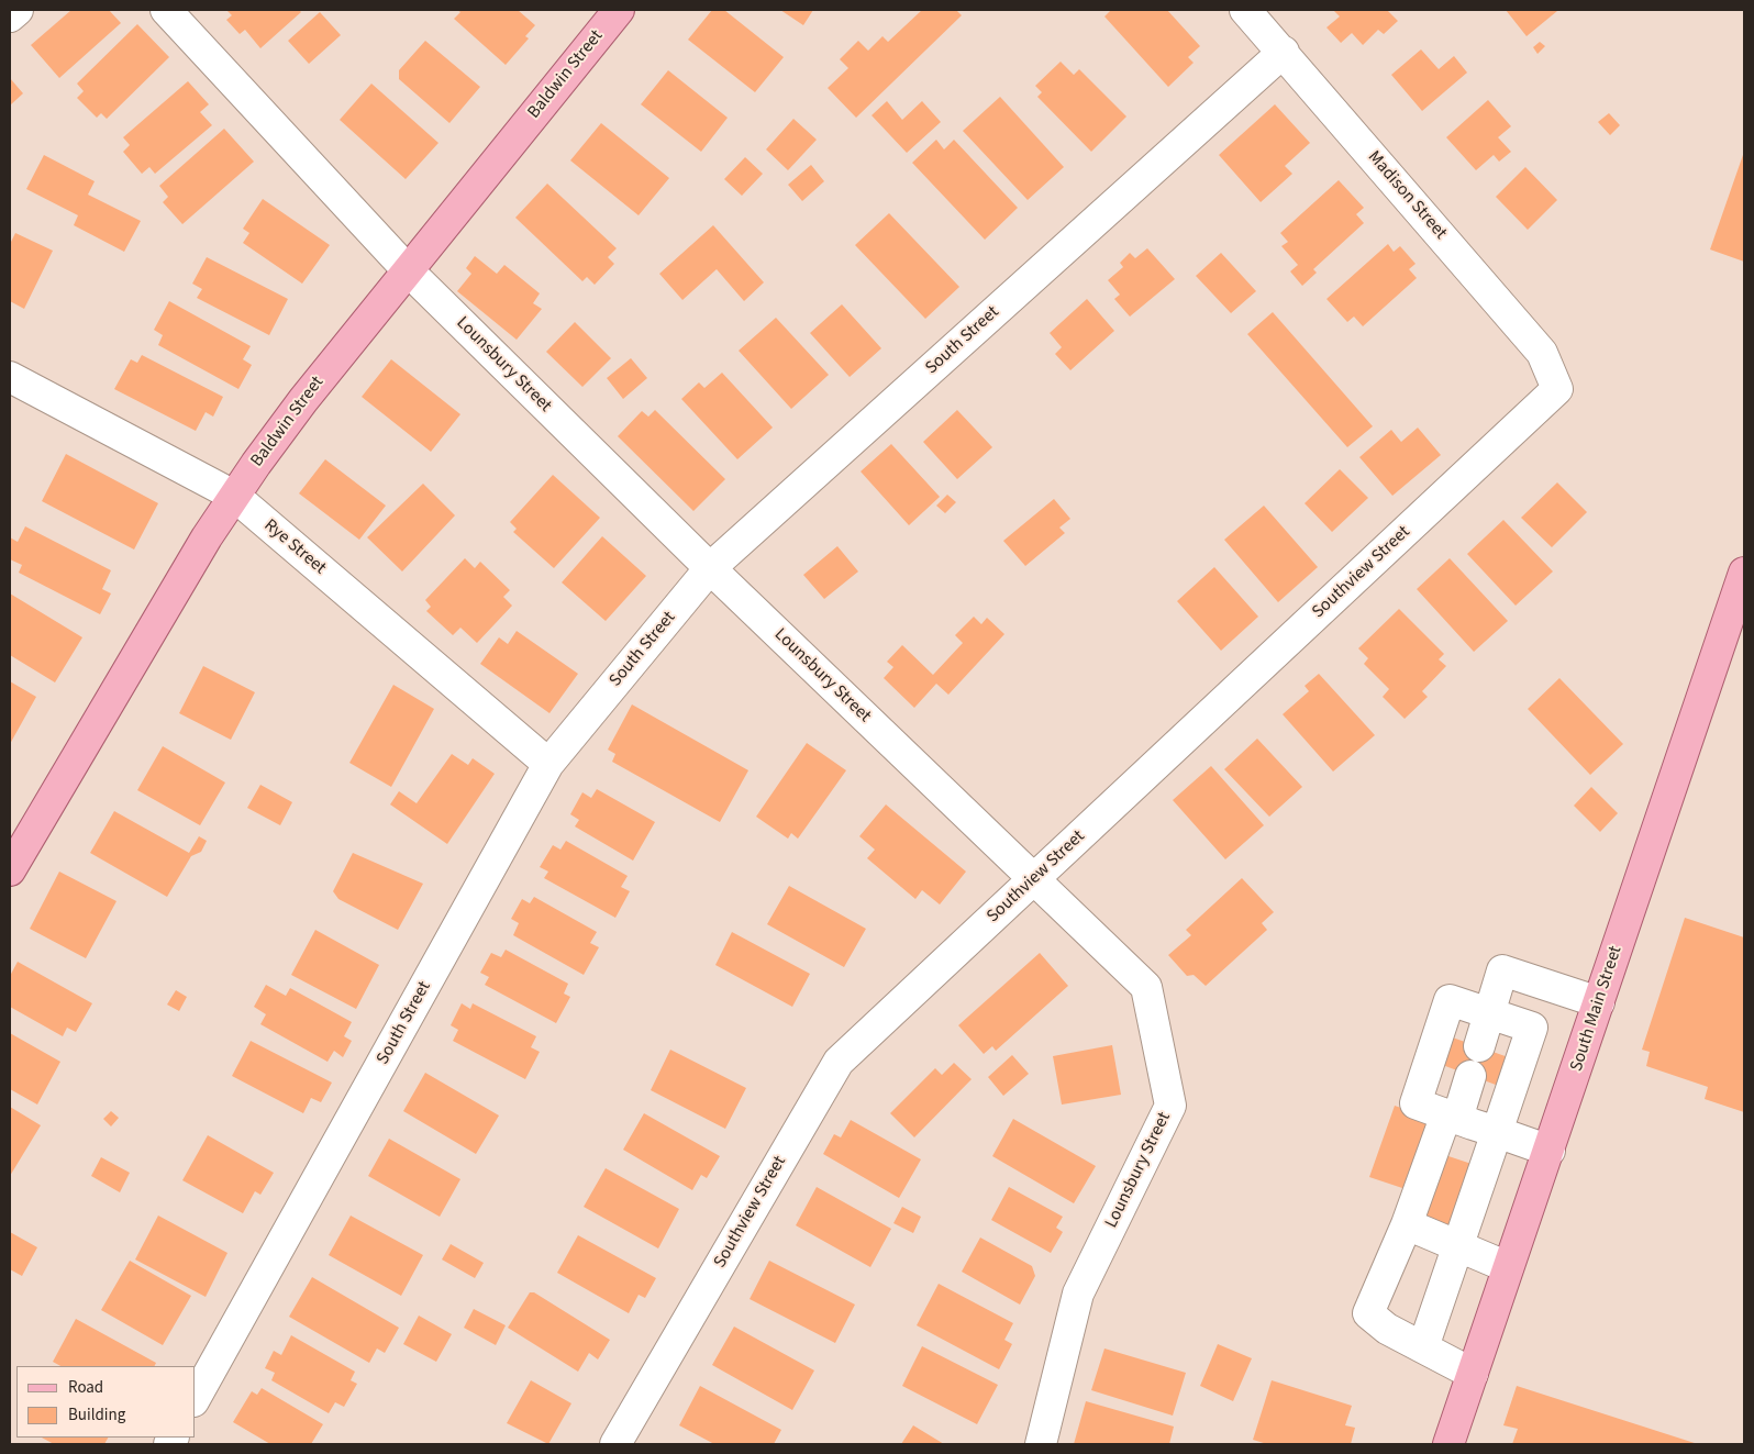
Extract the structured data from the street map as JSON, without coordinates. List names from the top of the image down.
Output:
{
  "streets": {
    "main road": ["Baldwin Street", "South Main Street"],
    "street": [
      "Madison Street",
      "South Street",
      "Lounsbury Street",
      "Rye Street",
      "Southview Street"
    ]
  },
  "crossings": [
    ["Baldwin Street", "Lounsbury Street"],
    ["Baldwin Street", "Rye Street"],
    ["Madison Street", "South Street"],
    ["Madison Street", "Southview Street"],
    ["South Street", "Lounsbury Street"],
    ["South Street", "Rye Street"],
    ["Lounsbury Street", "Southview Street"]
  ],
  "legend": ["Road", "Building"]
}
